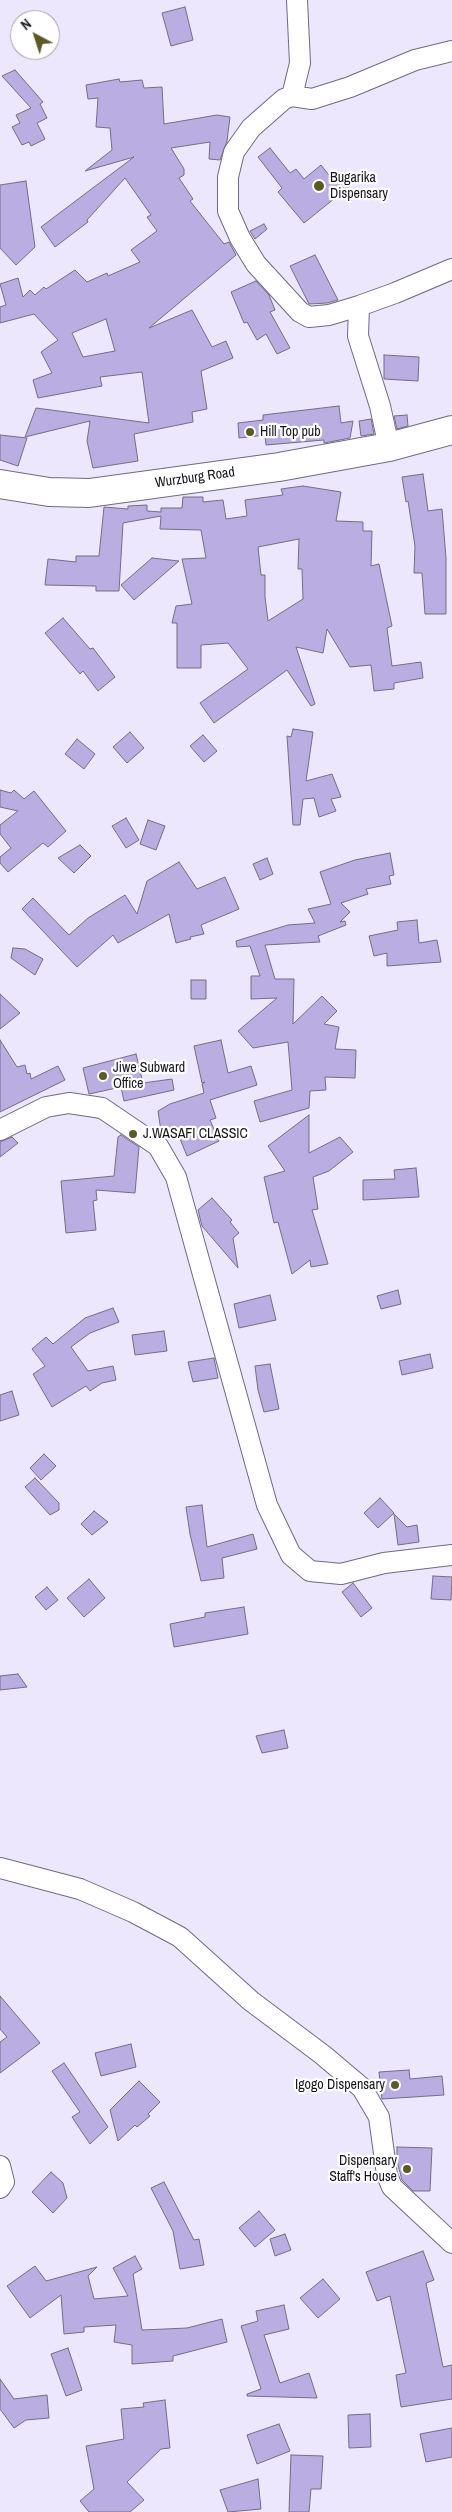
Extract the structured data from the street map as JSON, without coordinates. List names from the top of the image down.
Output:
{
  "streets": {
    "main road": ["Wurzburg Road"]
  },
  "places": [
    "Bugarika Dispensary",
    "Hill Top pub",
    "Jiwe Subward Office",
    "J.WASAFI CLASSIC",
    "Igogo Dispensary",
    "Dispensary Staff's House"
  ],
  "north": "top left"
}
